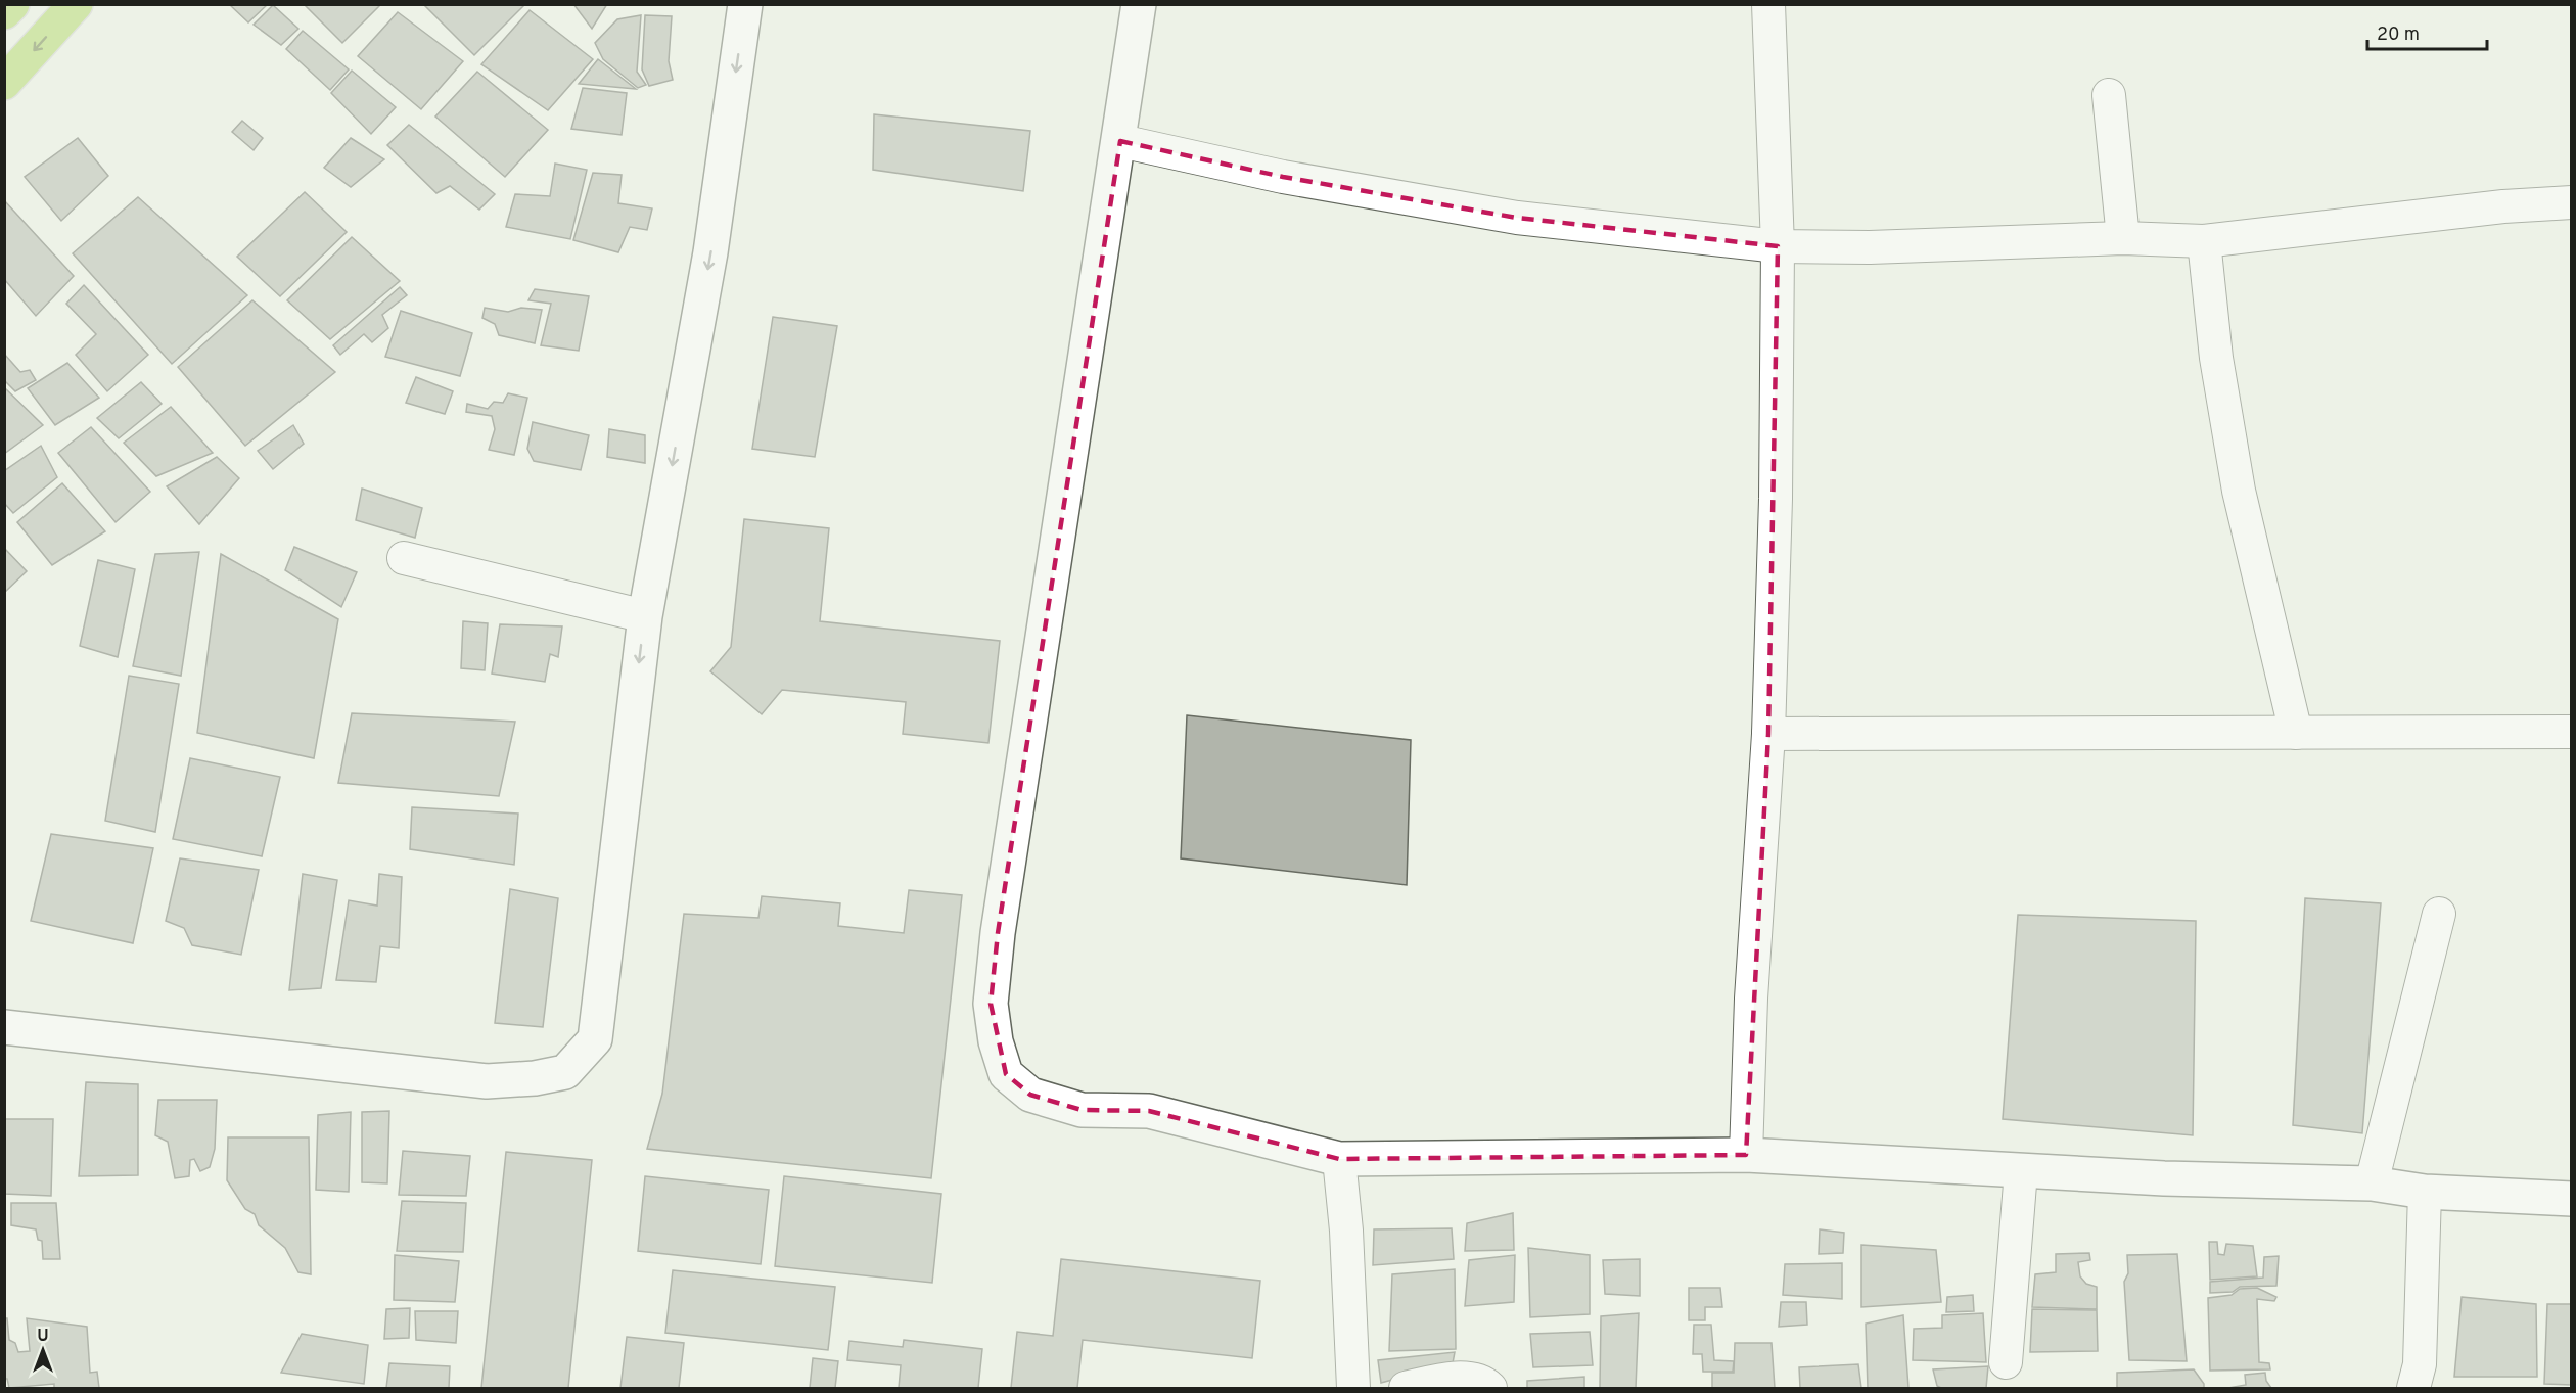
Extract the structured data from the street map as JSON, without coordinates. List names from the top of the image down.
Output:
{
  "scale_bar": "20 m",
  "north": "top"
}
